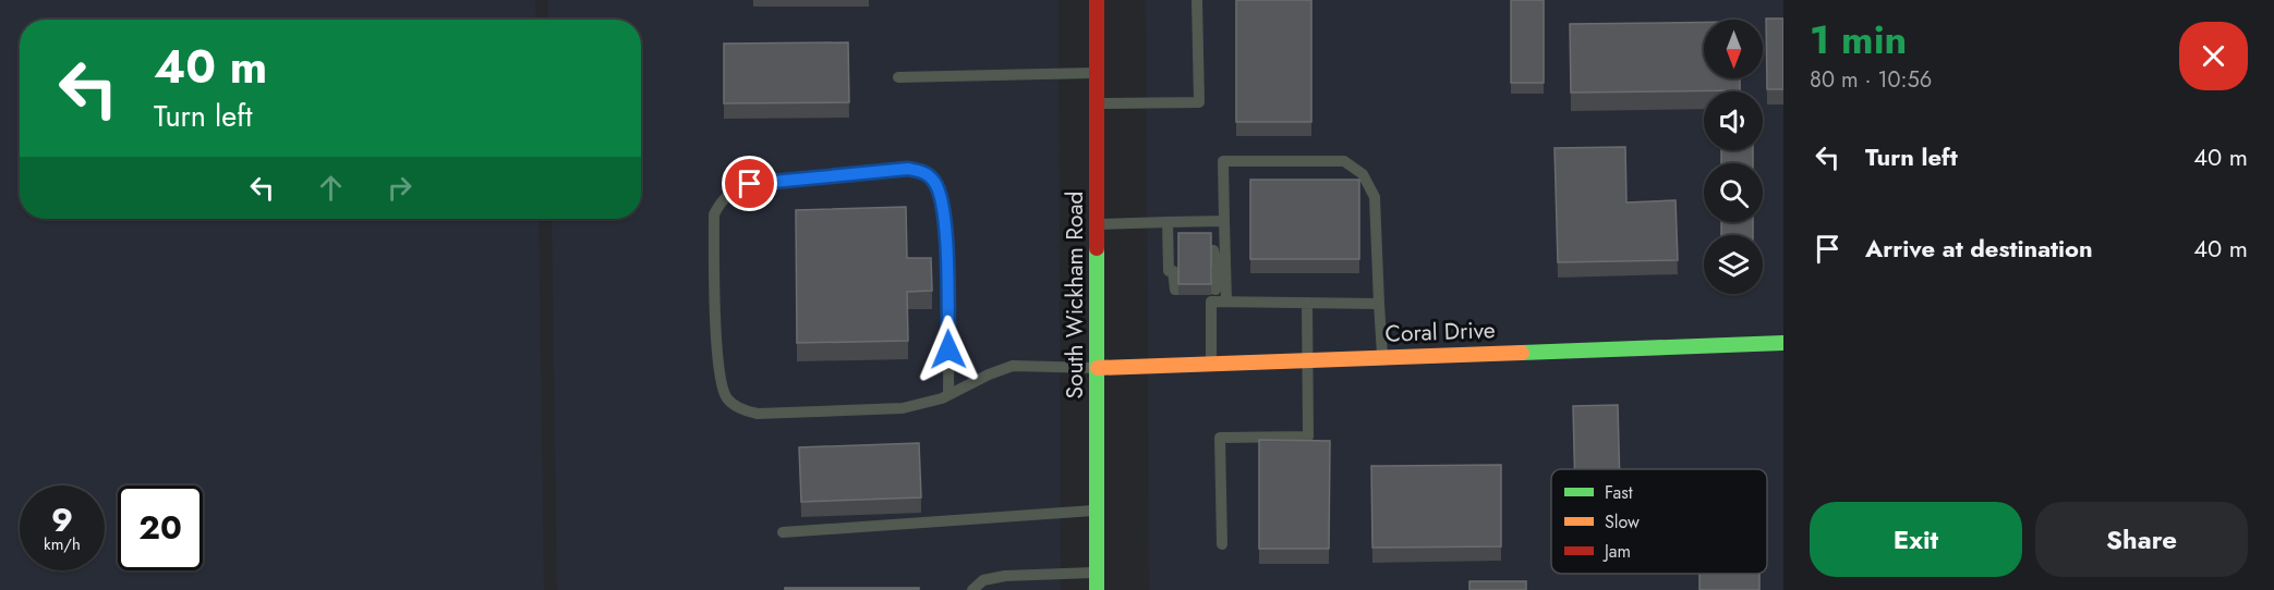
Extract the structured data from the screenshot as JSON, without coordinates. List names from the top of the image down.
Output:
{
  "streets": {
    "street": ["South Wickham Road", "Coral Drive"]
  },
  "crossings": [
    ["South Wickham Road", "Coral Drive"]
  ],
  "legend": ["Fast", "Slow", "Jam"],
  "north": "bottom",
  "page": {
    "heading": ["1 min", "80 m · 10:56"],
    "turn": ["40 m", "Turn left"],
    "list": [
      {
        "name": "Turn left",
        "value": "40 m"
      },
      {
        "name": "Arrive at destination",
        "value": "40 m"
      }
    ],
    "speed": "9 km/h",
    "limit": "20",
    "buttons": ["Exit", "Share"]
  }
}
